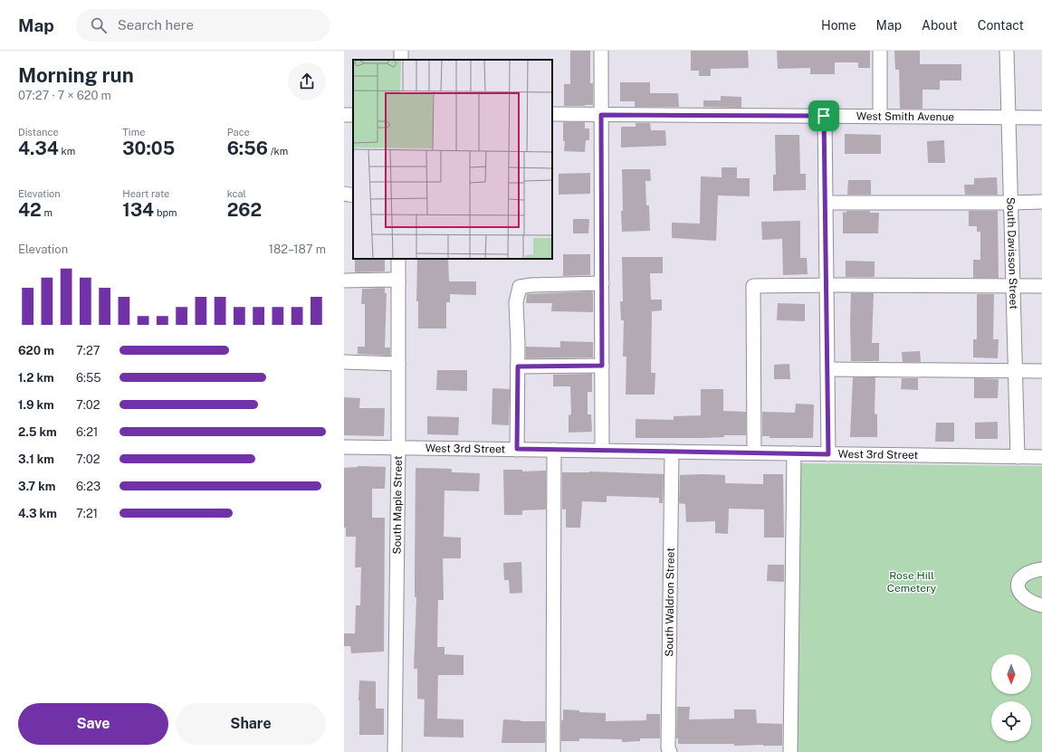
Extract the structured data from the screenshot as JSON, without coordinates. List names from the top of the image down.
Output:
{
  "streets": {
    "street": [
      "West Smith Avenue",
      "South Davisson Street",
      "West 3rd Street",
      "South Maple Street",
      "South Waldron Street"
    ]
  },
  "crossings": [
    ["West Smith Avenue", "South Davisson Street"],
    ["South Davisson Street", "West 3rd Street"],
    ["West 3rd Street", "South Maple Street"],
    ["West 3rd Street", "South Waldron Street"]
  ],
  "parks": ["Rose Hill Cemetery"],
  "north": "bottom",
  "page": {
    "header": "Map",
    "search": "Search here",
    "nav": [
      "Home",
      "Map",
      "About",
      "Contact"
    ],
    "heading": ["Morning run", "07:27 · 7 × 620 m"],
    "stats": [
      ["Distance", "4.34 km"],
      ["Time", "30:05"],
      ["Pace", "6:56 /km"],
      ["Elevation", "42 m"],
      ["Heart rate", "134 bpm"],
      ["kcal", "262"]
    ],
    "chart": ["Elevation", "182–187 m"],
    "list": [
      {
        "name": "620 m",
        "note": "7:27"
      },
      {
        "name": "1.2 km",
        "note": "6:55"
      },
      {
        "name": "1.9 km",
        "note": "7:02"
      },
      {
        "name": "2.5 km",
        "note": "6:21"
      },
      {
        "name": "3.1 km",
        "note": "7:02"
      },
      {
        "name": "3.7 km",
        "note": "6:23"
      },
      {
        "name": "4.3 km",
        "note": "7:21"
      }
    ],
    "buttons": ["Save", "Share"]
  }
}
